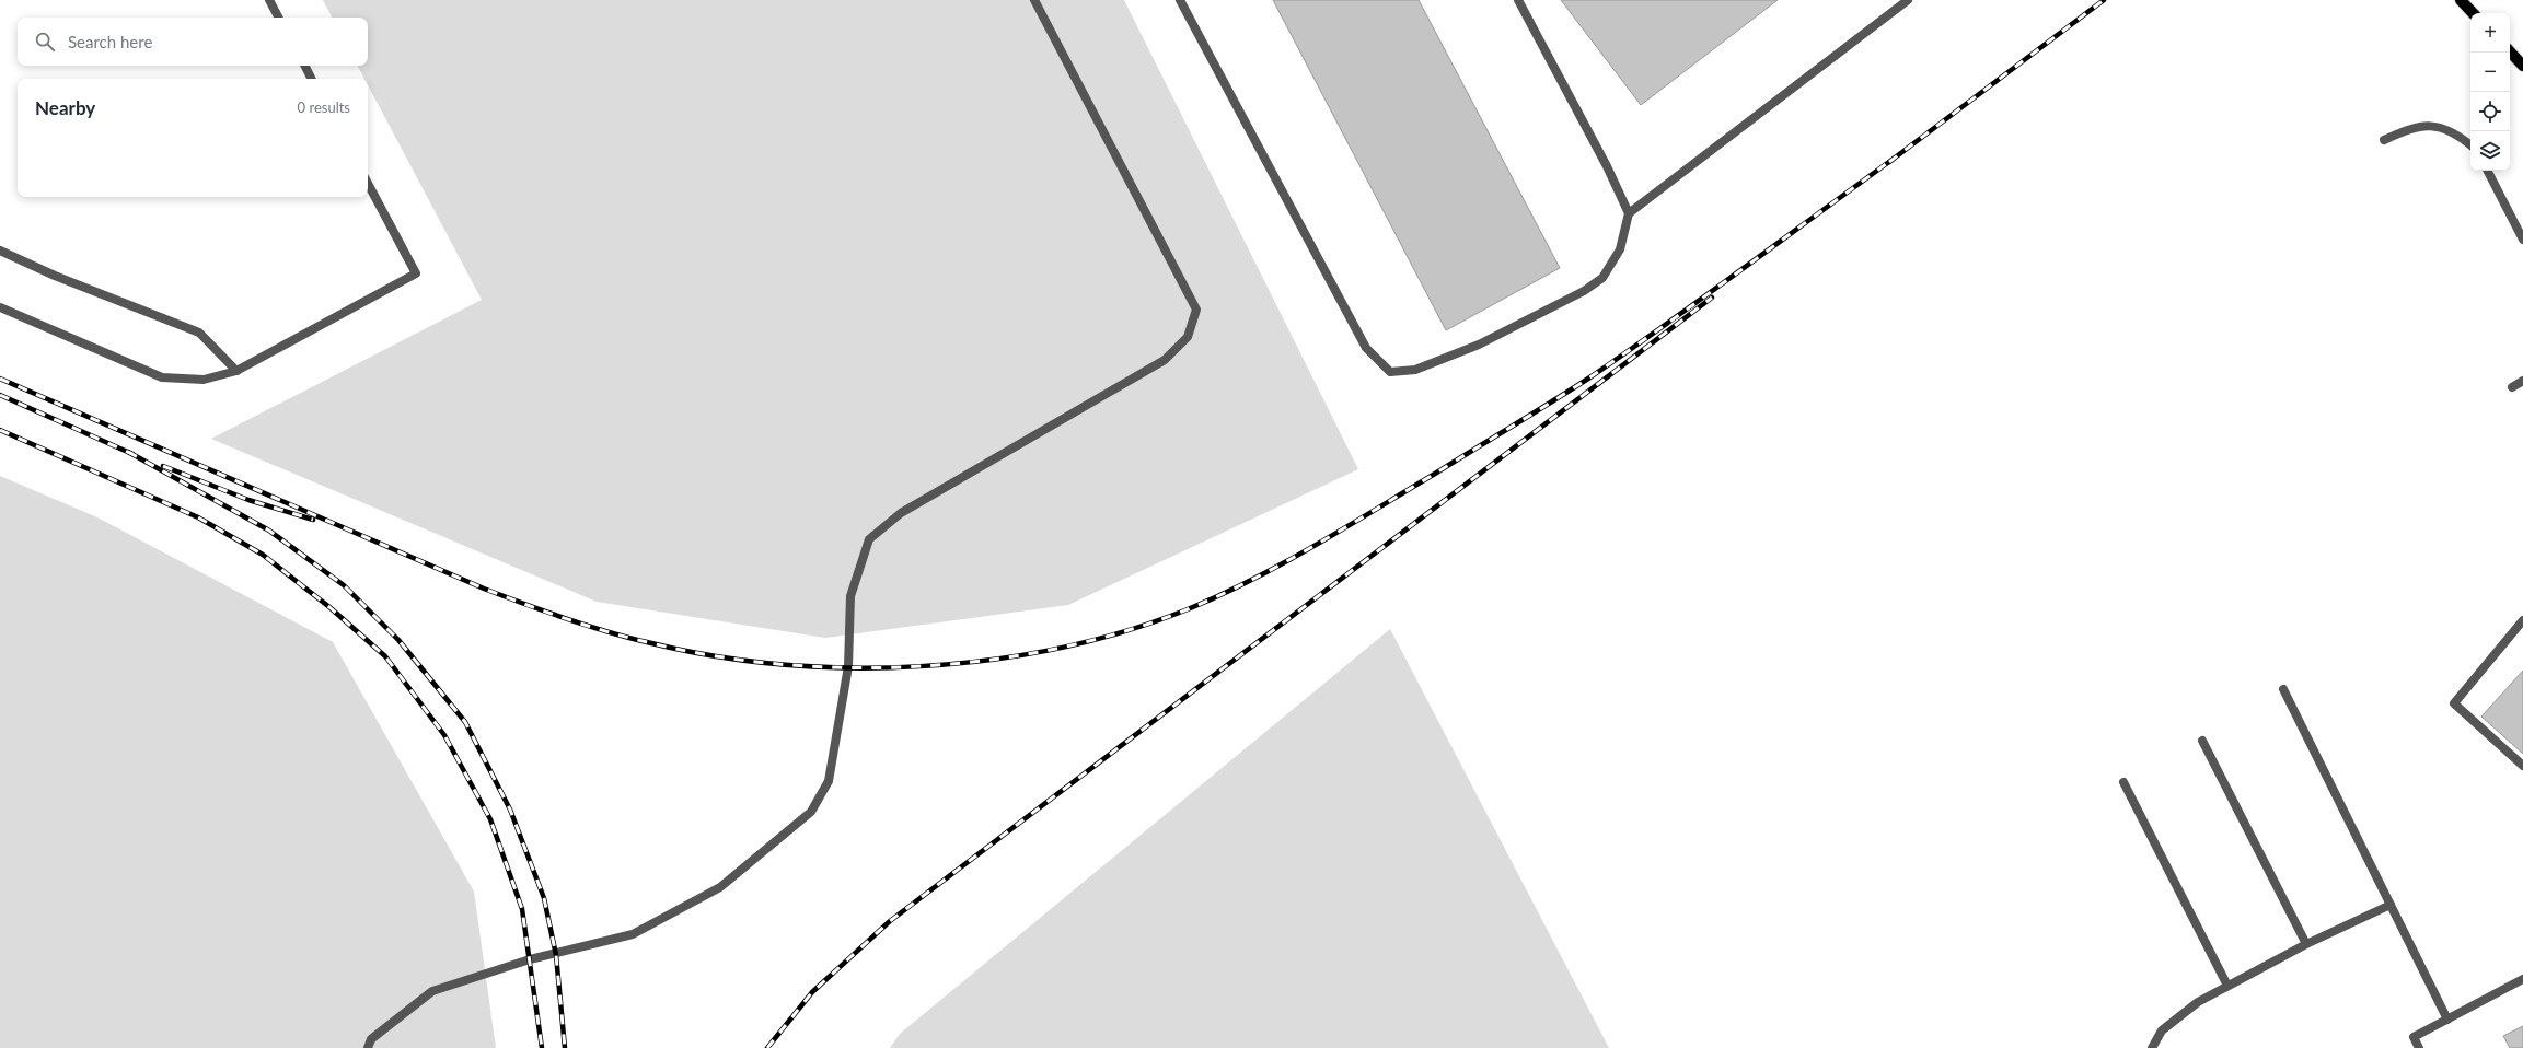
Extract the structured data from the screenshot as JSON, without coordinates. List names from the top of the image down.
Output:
{
  "page": {
    "map_buttons": ["+", "−"],
    "search": "Search here",
    "heading": ["Nearby", "0 results"]
  }
}
